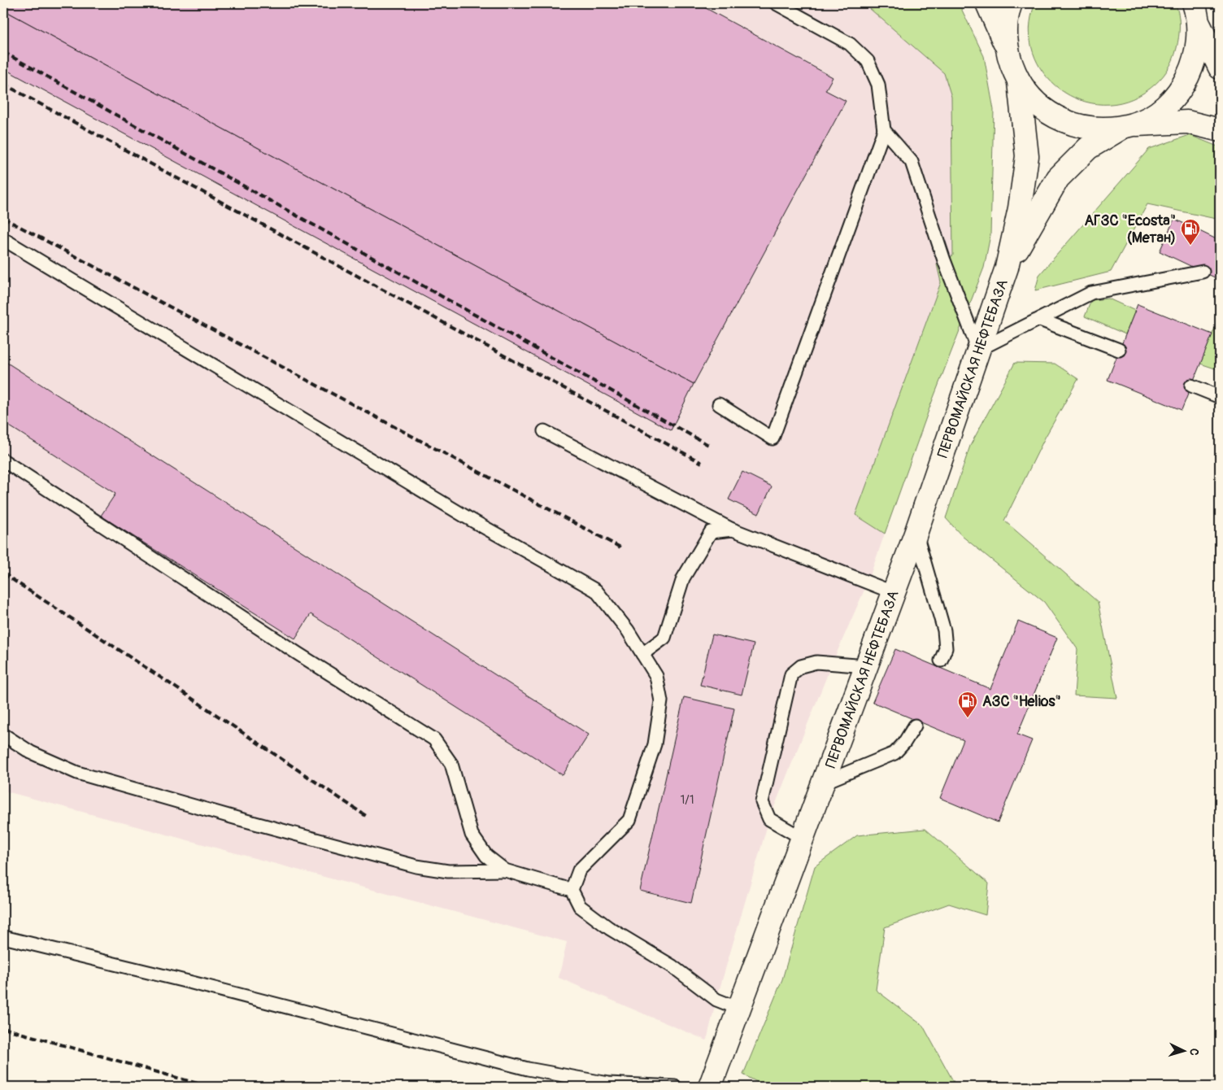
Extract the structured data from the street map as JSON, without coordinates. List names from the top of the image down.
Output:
{
  "streets": {
    "main road": ["ПЕРВОМАЙСКАЯ НЕФТЕБАЗА"]
  },
  "places": {
    "fuel station": ["АГЗС \"Ecosta\" (Метан)", "АЗС \"Helios\""]
  },
  "house_numbers": ["1/1"],
  "north": "right"
}
